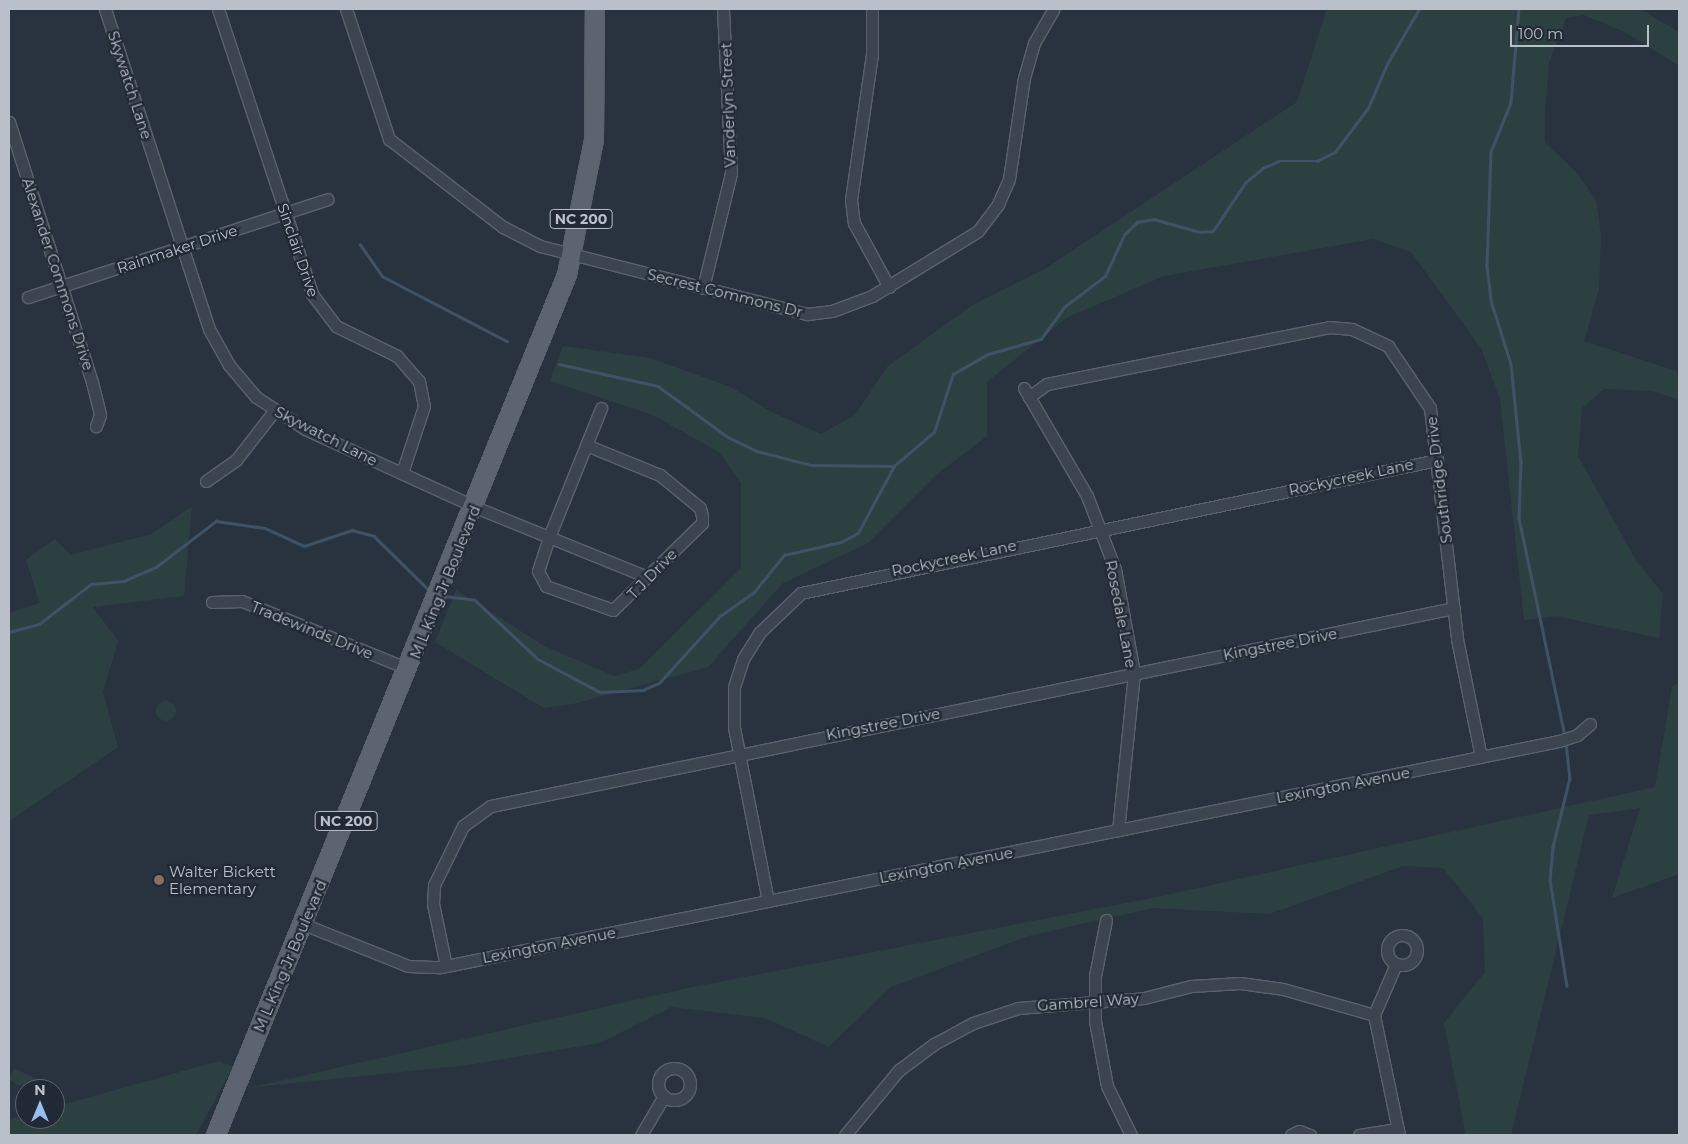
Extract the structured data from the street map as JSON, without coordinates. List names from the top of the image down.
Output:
{
  "streets": {
    "main road": ["NC 200", "M L King Jr Boulevard"],
    "street": [
      "Skywatch Lane",
      "Vanderlyn Street",
      "Rainmaker Drive",
      "Sinclair Drive",
      "Alexander Commons Drive",
      "Secrest Commons Dr",
      "Rockycreek Lane",
      "Southridge Drive",
      "T J Drive",
      "Rosedale Lane",
      "Tradewinds Drive",
      "Kingstree Drive",
      "Lexington Avenue",
      "Gambrel Way"
    ]
  },
  "crossings": [
    ["Skywatch Lane", "Rainmaker Drive"],
    ["Skywatch Lane", "Sinclair Drive"],
    ["Skywatch Lane", "T J Drive"],
    ["Skywatch Lane", "M L King Jr Boulevard"],
    ["Vanderlyn Street", "Secrest Commons Dr"],
    ["Rainmaker Drive", "Sinclair Drive"],
    ["Rainmaker Drive", "Alexander Commons Drive"],
    ["Secrest Commons Dr", "M L King Jr Boulevard"],
    ["Rockycreek Lane", "Southridge Drive"],
    ["Rockycreek Lane", "Rosedale Lane"],
    ["Rockycreek Lane", "Kingstree Drive"],
    ["Rockycreek Lane", "Lexington Avenue"],
    ["Southridge Drive", "Rosedale Lane"],
    ["Southridge Drive", "Kingstree Drive"],
    ["Southridge Drive", "Lexington Avenue"],
    ["M L King Jr Boulevard", "Tradewinds Drive"],
    ["M L King Jr Boulevard", "Lexington Avenue"],
    ["Rosedale Lane", "Kingstree Drive"],
    ["Rosedale Lane", "Lexington Avenue"],
    ["Kingstree Drive", "Lexington Avenue"]
  ],
  "places": ["Walter Bickett Elementary"],
  "scale_bar": "100 m",
  "north": "top"
}
